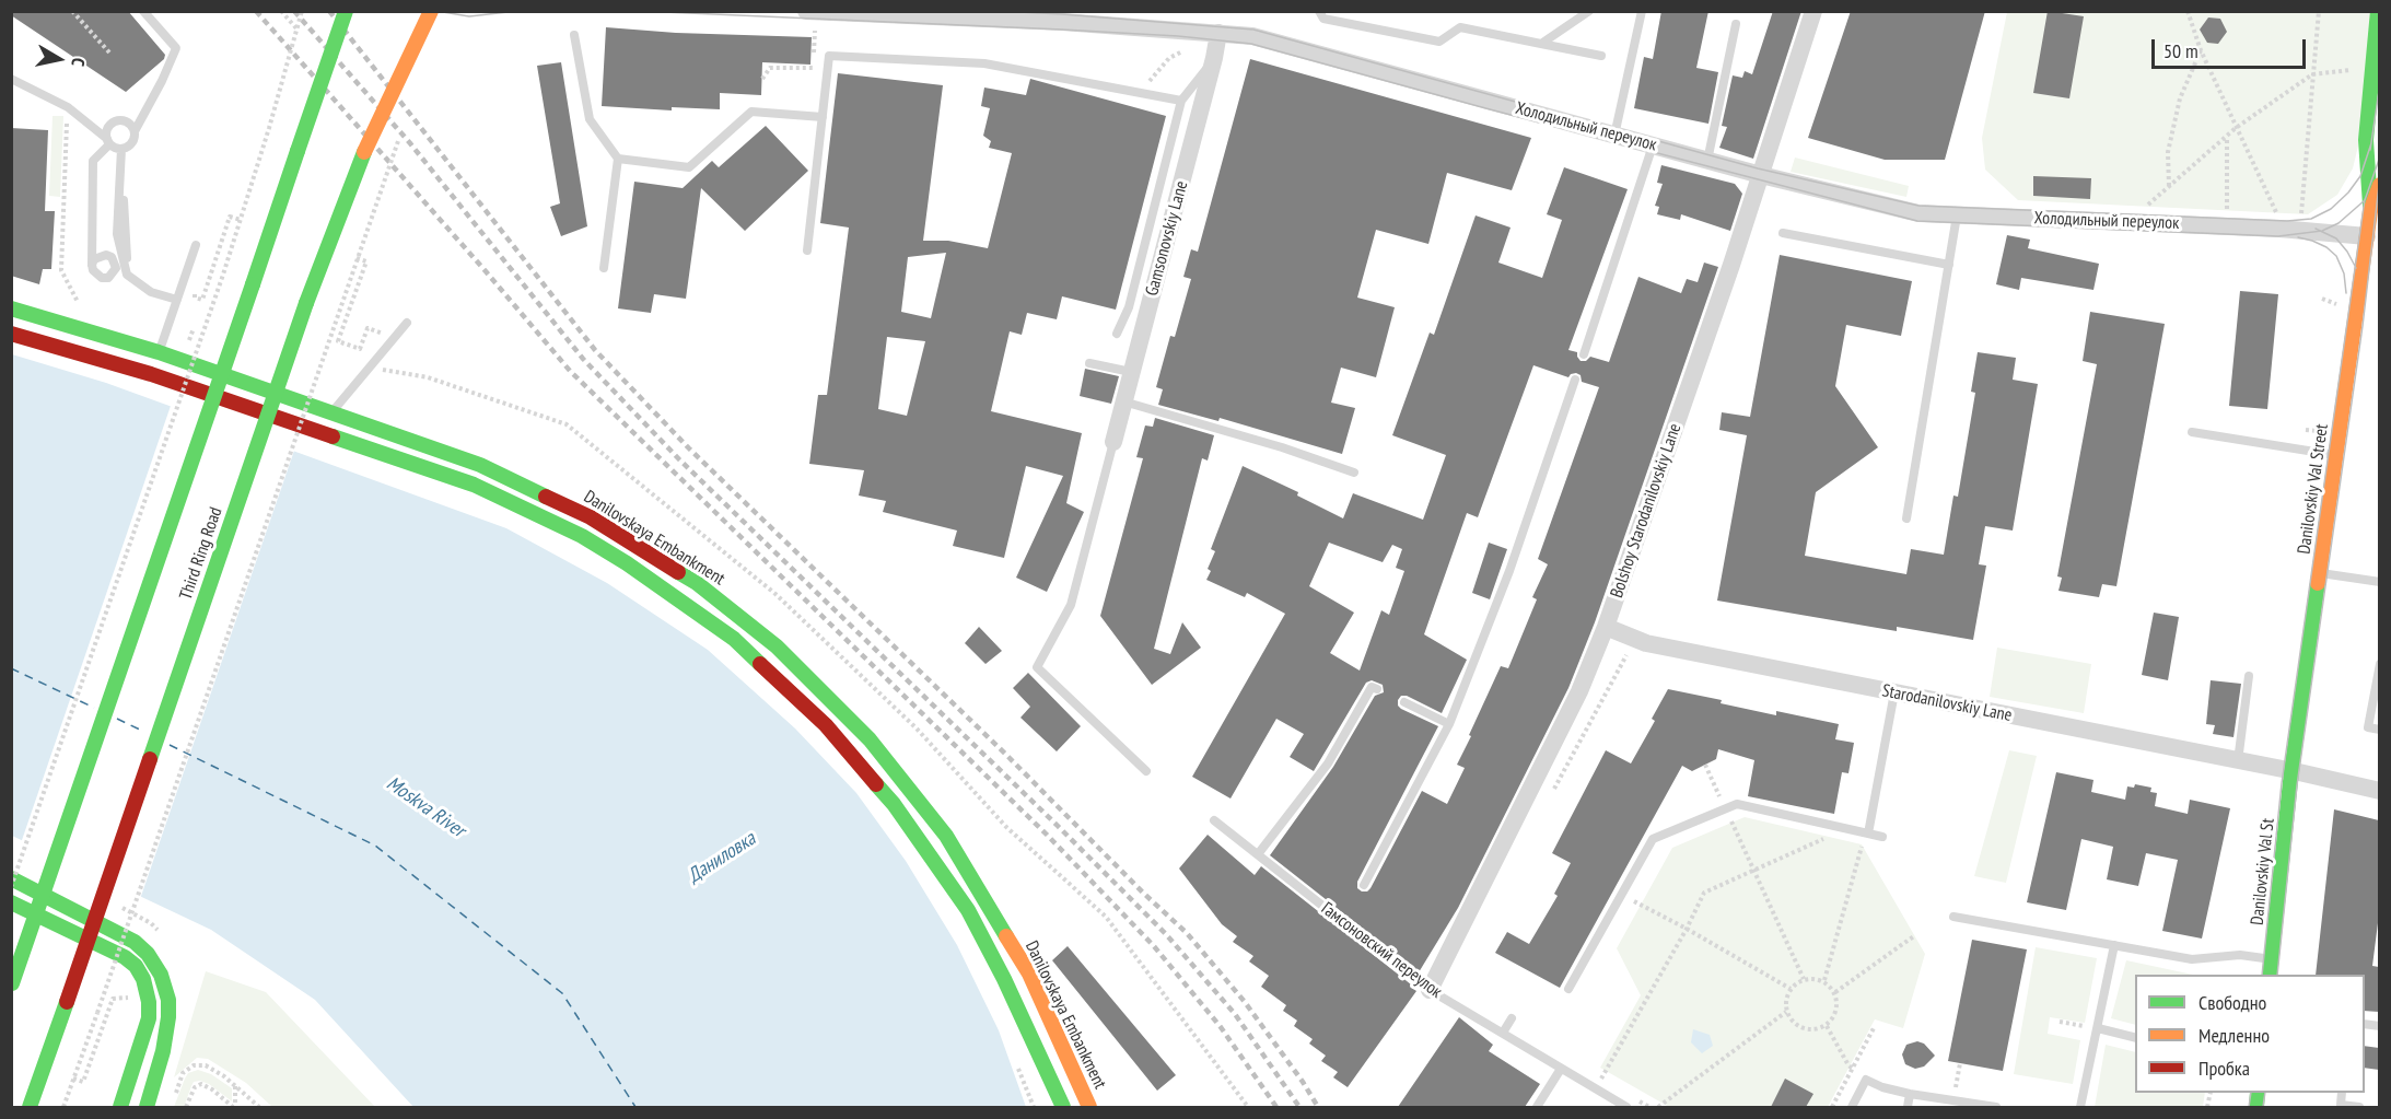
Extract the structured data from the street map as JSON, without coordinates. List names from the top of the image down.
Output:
{
  "streets": {
    "main road": [
      "Danilovskiy Val Street",
      "Danilovskaya Embankment",
      "Third Ring Road",
      "Danilovskiy Val St"
    ],
    "street": [
      "Холодильный переулок",
      "Gamsonovskiy Lane",
      "Bolshoy Starodanilovskiy Lane",
      "Starodanilovskiy Lane"
    ],
    "lane": ["Гамсоновский переулок"]
  },
  "crossings": [
    ["Холодильный переулок", "Gamsonovskiy Lane"],
    ["Холодильный переулок", "Danilovskiy Val Street"],
    ["Холодильный переулок", "Bolshoy Starodanilovskiy Lane"],
    ["Danilovskiy Val Street", "Starodanilovskiy Lane"],
    ["Danilovskiy Val Street", "Danilovskiy Val St"],
    ["Bolshoy Starodanilovskiy Lane", "Starodanilovskiy Lane"],
    ["Bolshoy Starodanilovskiy Lane", "Гамсоновский переулок"],
    ["Starodanilovskiy Lane", "Danilovskiy Val St"]
  ],
  "water": ["Moskva River", "Даниловка"],
  "legend": ["Свободно", "Медленно", "Пробка"],
  "scale_bar": "50 m",
  "north": "right"
}
